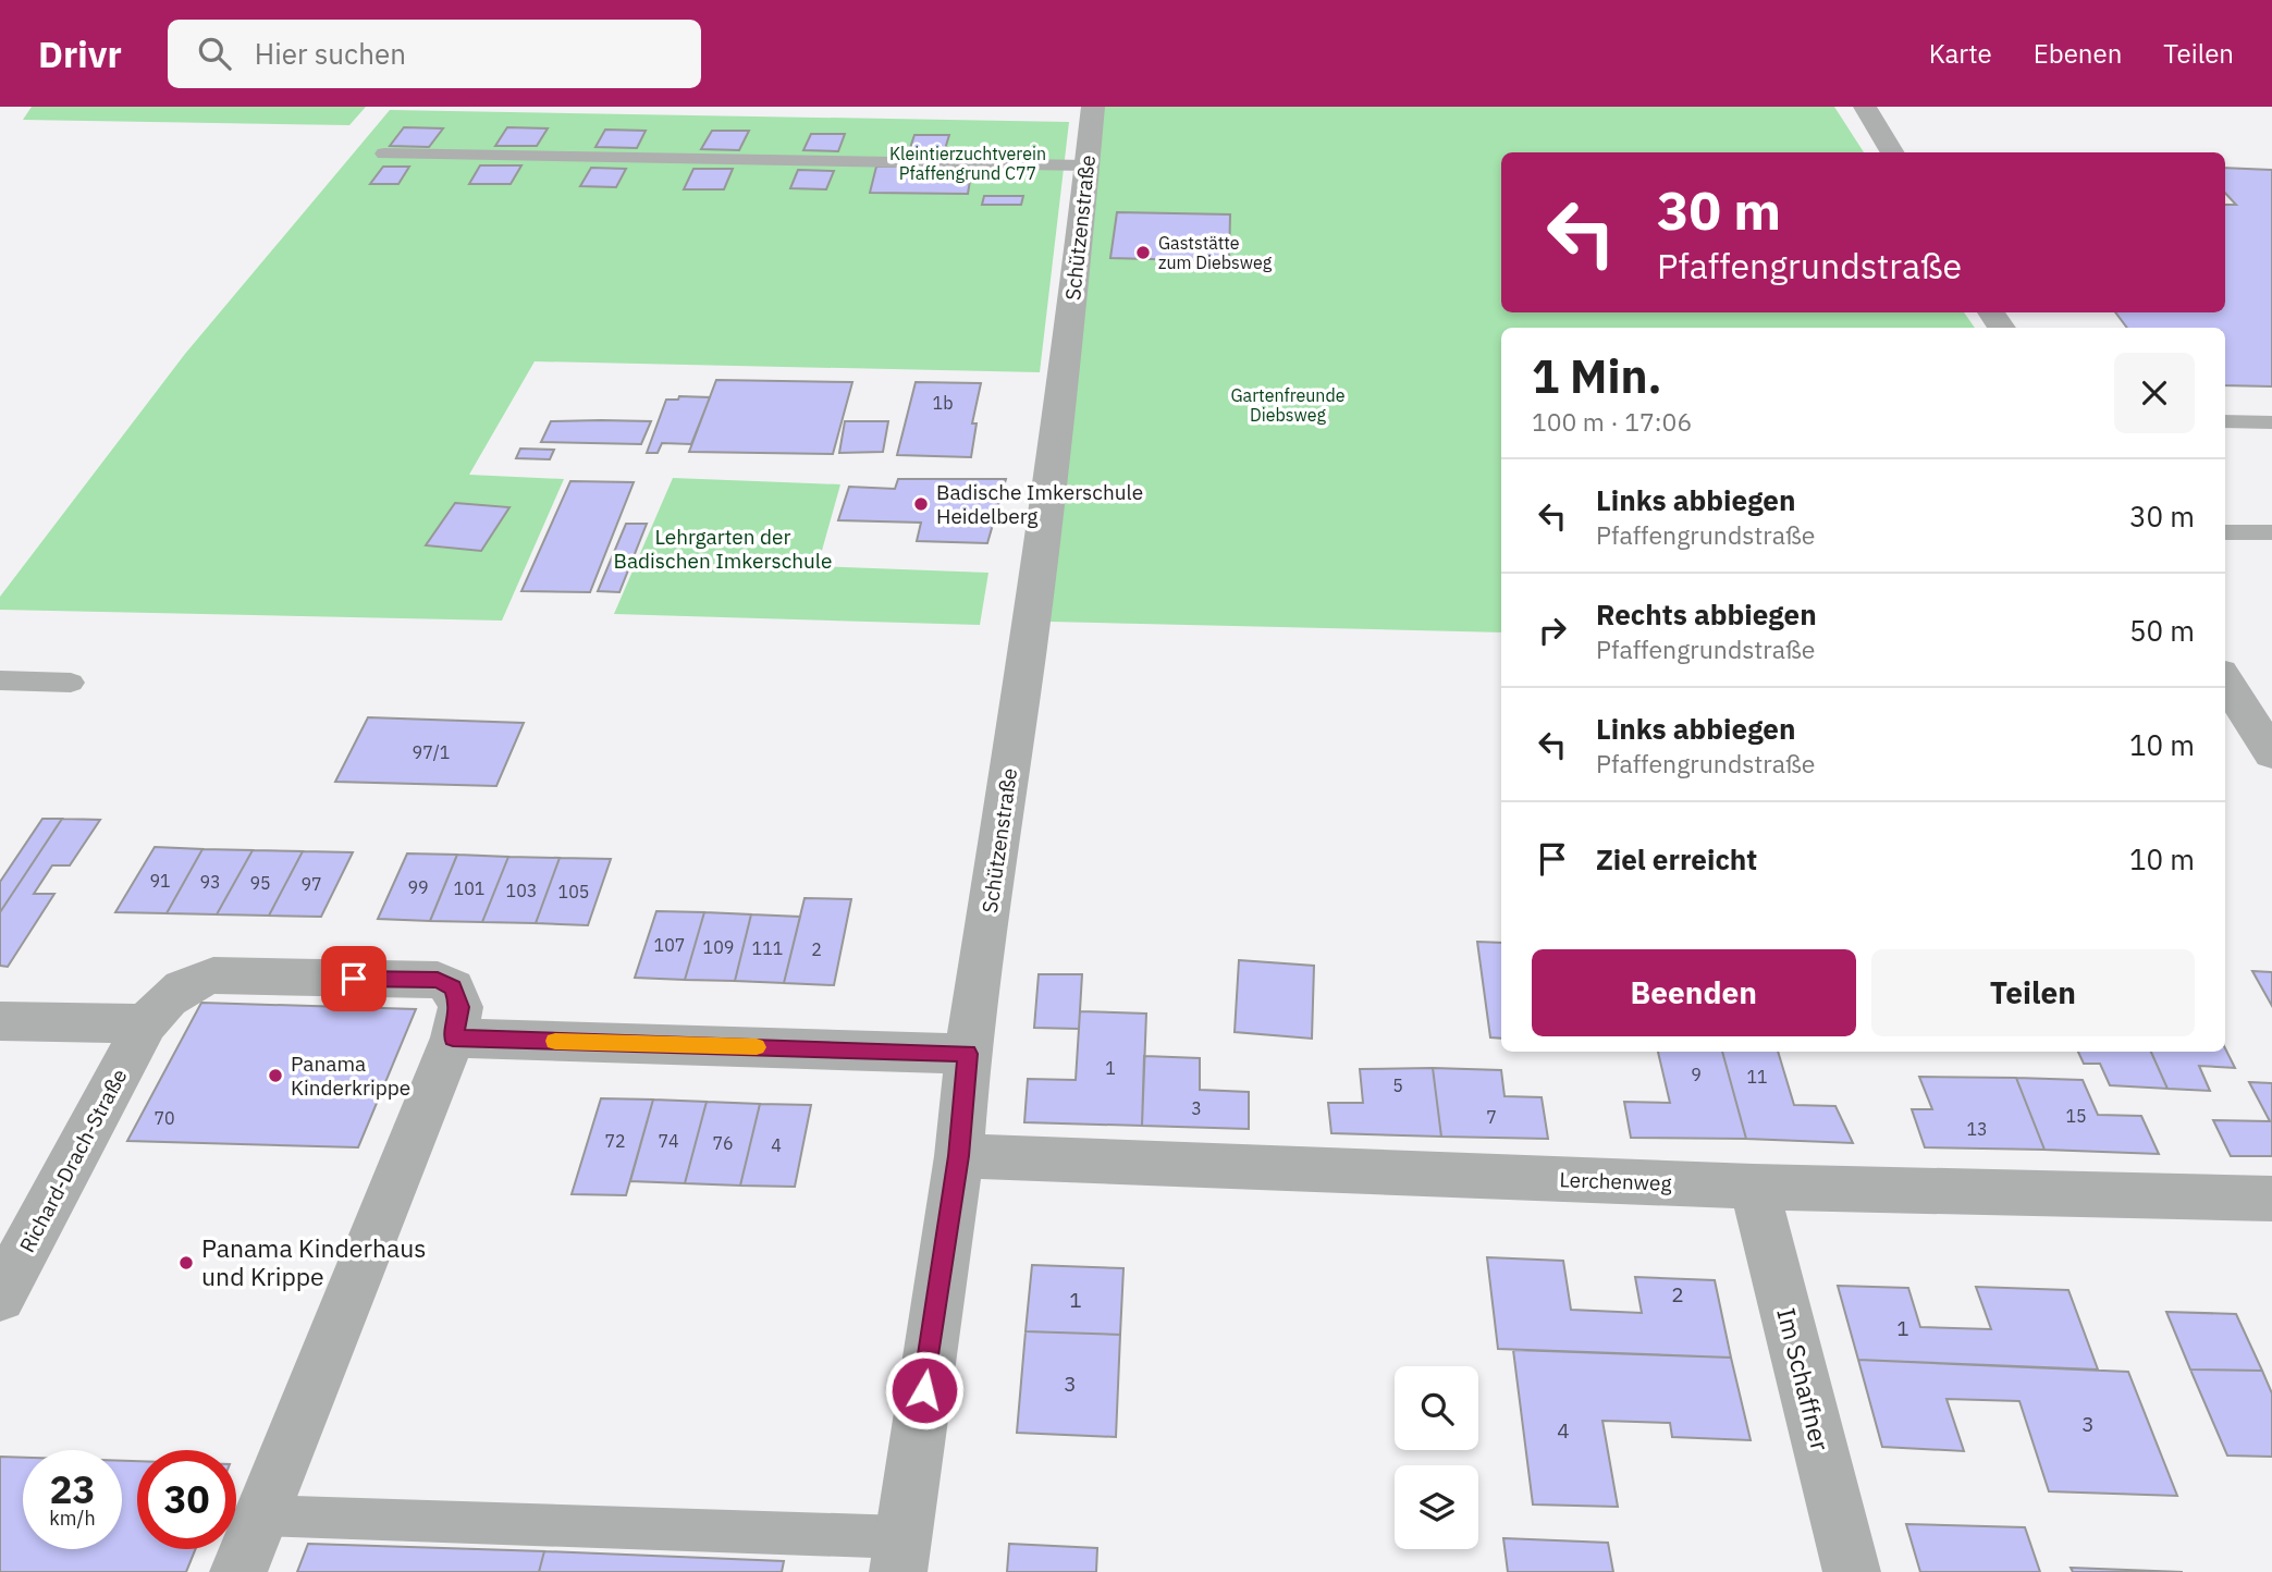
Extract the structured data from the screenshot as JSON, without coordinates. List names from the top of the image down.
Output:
{
  "streets": {
    "street": [
      "Schützenstraße",
      "Richard-Drach-Straße",
      "Lerchenweg",
      "Im Schaffner"
    ]
  },
  "crossings": [
    ["Schützenstraße", "Lerchenweg"],
    ["Lerchenweg", "Im Schaffner"]
  ],
  "parks": ["Kleintierzuchtverein Pfaffengrund C77", "Gartenfreunde Diebsweg", "Lehrgarten der Badischen Imkerschule"],
  "places": [
    "Gaststätte zum Diebsweg",
    "Badische Imkerschule Heidelberg",
    "Panama Kinderkrippe",
    "Panama Kinderhaus und Krippe"
  ],
  "house_numbers": [
    "1b",
    "97/1",
    "91",
    "93",
    "95",
    "97",
    "99",
    "101",
    "103",
    "105",
    "107",
    "109",
    "111",
    "2",
    "1",
    "9",
    "11",
    "5",
    "3",
    "15",
    "7",
    "70",
    "13",
    "72",
    "74",
    "76",
    "4",
    "2",
    "1",
    "1",
    "3",
    "3",
    "4"
  ],
  "page": {
    "header": "Drivr",
    "search": "Hier suchen",
    "nav": ["Karte", "Ebenen", "Teilen"],
    "turn": ["30 m", "Pfaffengrundstraße"],
    "heading": ["1 Min.", "100 m · 17:06"],
    "list": [
      {
        "name": "Links abbiegen",
        "note": "Pfaffengrundstraße",
        "value": "30 m"
      },
      {
        "name": "Rechts abbiegen",
        "note": "Pfaffengrundstraße",
        "value": "50 m"
      },
      {
        "name": "Links abbiegen",
        "note": "Pfaffengrundstraße",
        "value": "10 m"
      },
      {
        "name": "Ziel erreicht",
        "value": "10 m"
      }
    ],
    "buttons": ["Beenden", "Teilen"],
    "speed": "23 km/h",
    "limit": "30"
  }
}
